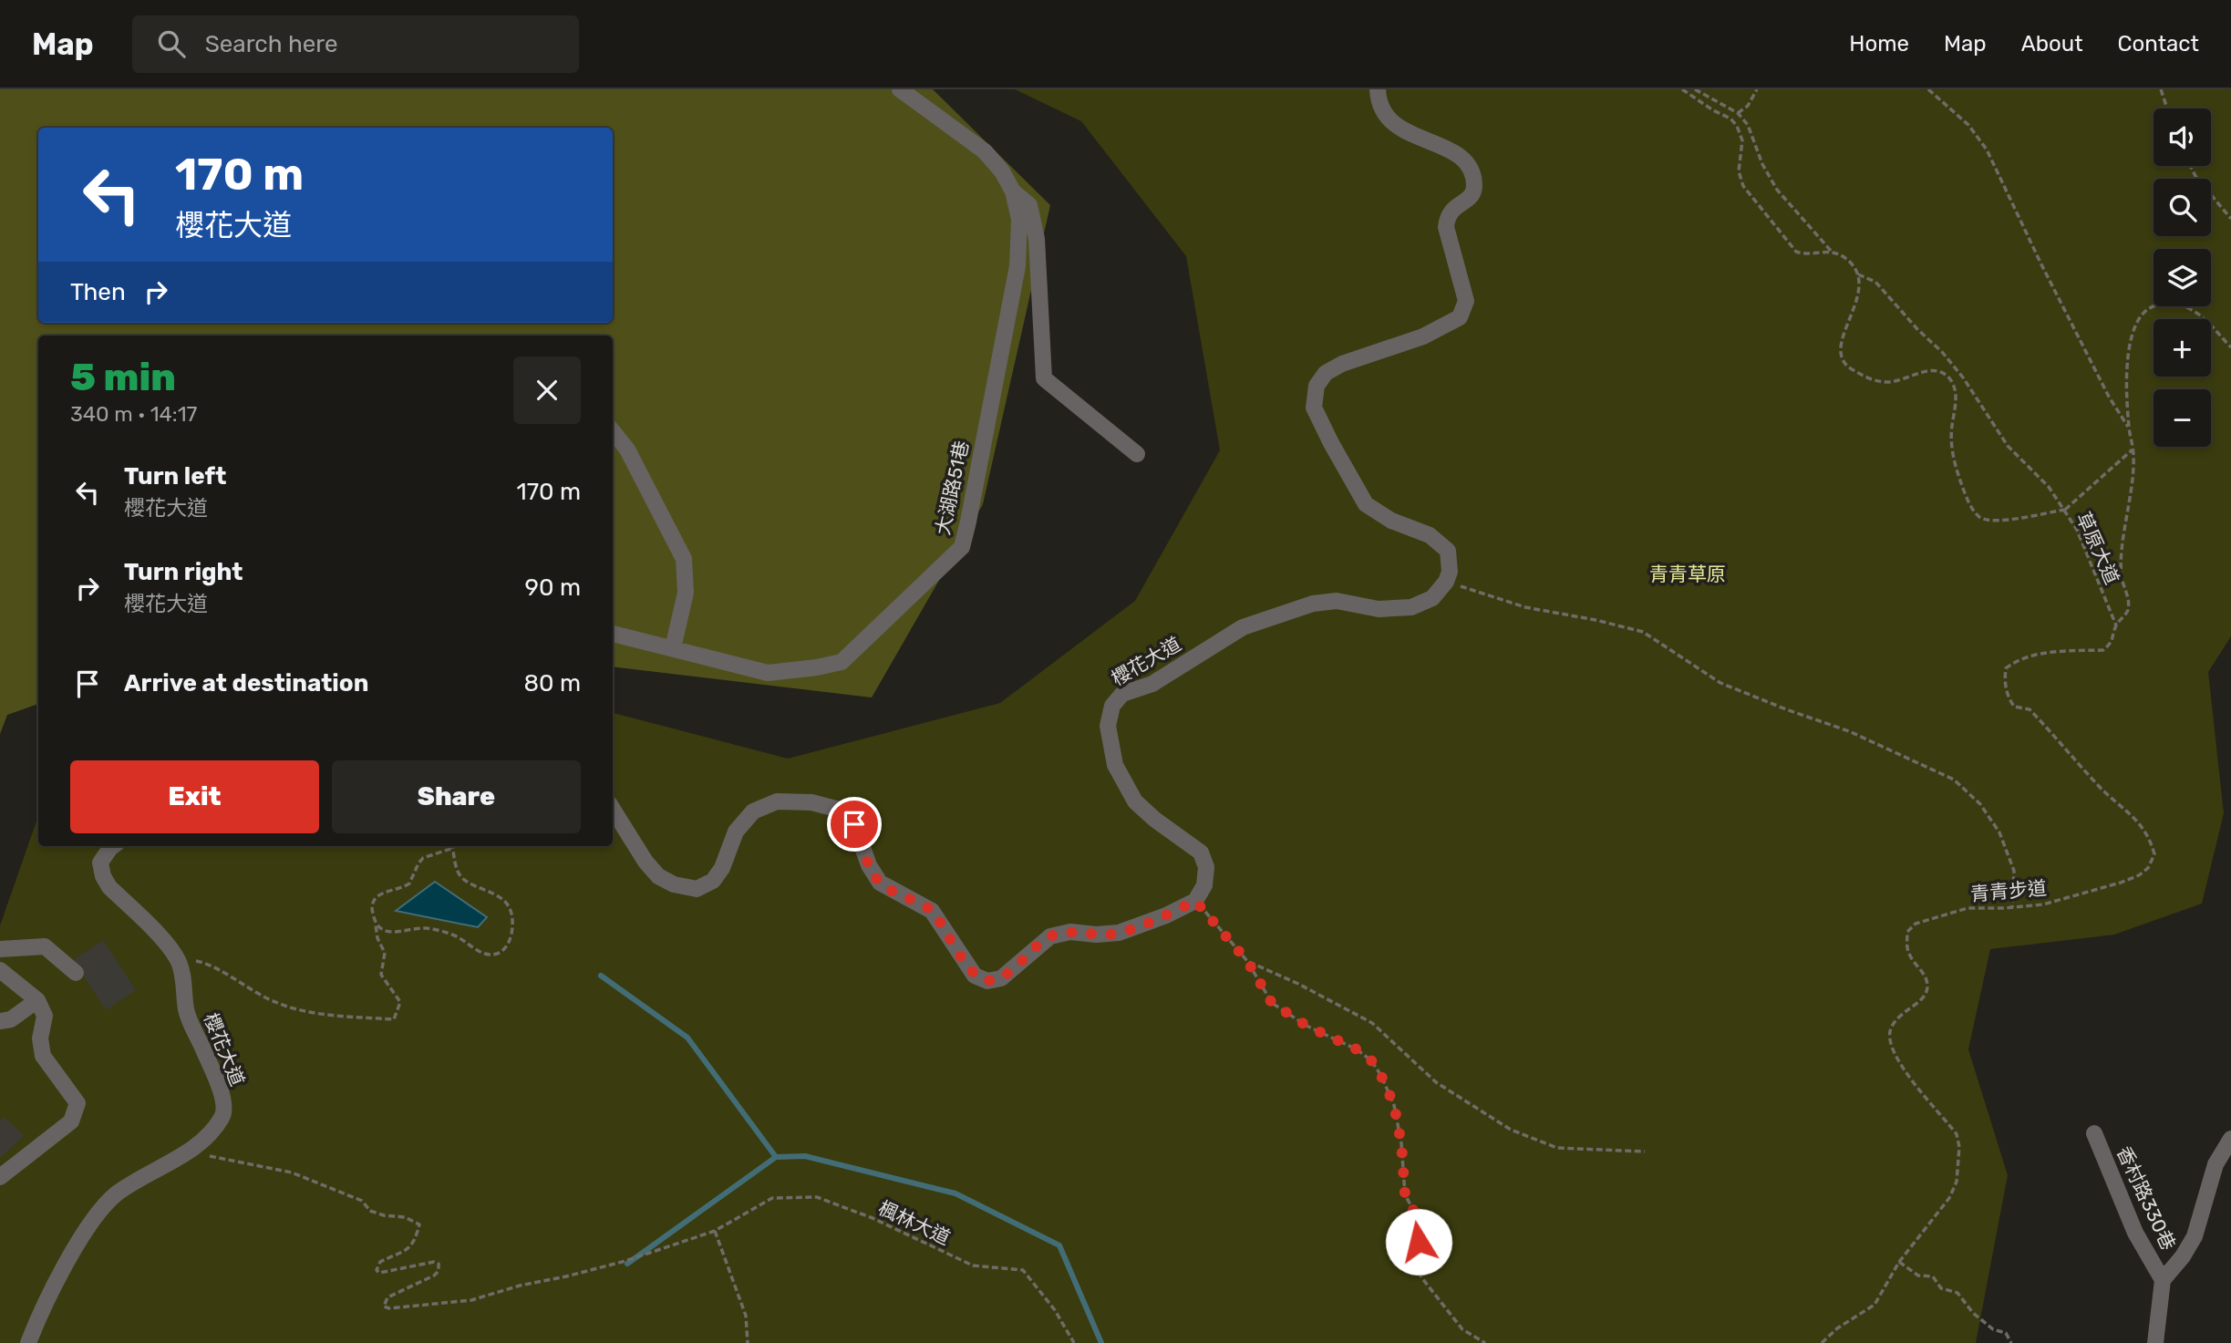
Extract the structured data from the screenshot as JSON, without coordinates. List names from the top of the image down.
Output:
{
  "streets": {
    "street": ["大湖路51巷", "櫻花大道", "香村路330巷"],
    "path": ["草原大道", "青青步道", "楓林大道"]
  },
  "crossings": [
    ["草原大道", "青青步道"],
    ["櫻花大道", "楓林大道"]
  ],
  "parks": ["青青草原"],
  "page": {
    "header": "Map",
    "search": "Search here",
    "nav": [
      "Home",
      "Map",
      "About",
      "Contact"
    ],
    "map_buttons": ["+", "−"],
    "turn": ["170 m", "櫻花大道"],
    "then": "Then",
    "heading": ["5 min", "340 m · 14:17"],
    "list": [
      {
        "name": "Turn left",
        "note": "櫻花大道",
        "value": "170 m"
      },
      {
        "name": "Turn right",
        "note": "櫻花大道",
        "value": "90 m"
      },
      {
        "name": "Arrive at destination",
        "value": "80 m"
      }
    ],
    "buttons": ["Exit", "Share"]
  }
}
